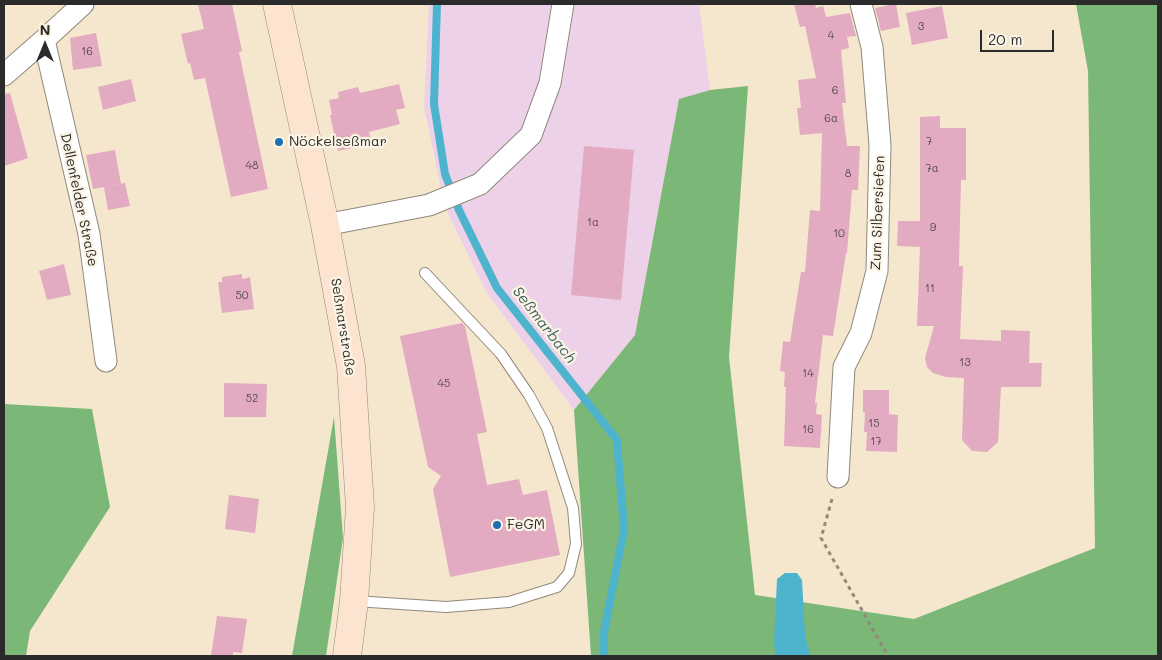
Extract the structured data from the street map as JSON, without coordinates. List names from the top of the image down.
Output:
{
  "streets": {
    "main road": ["Seßmarstraße"],
    "street": ["Dellenfelder Straße", "Zum Silbersiefen"]
  },
  "water": ["Seßmarbach"],
  "places": ["Nöckelseßmar", "FeGM"],
  "house_numbers": [
    "3",
    "4",
    "16",
    "6",
    "6a",
    "7",
    "48",
    "7a",
    "8",
    "1a",
    "9",
    "10",
    "11",
    "50",
    "13",
    "14",
    "45",
    "52",
    "15",
    "16",
    "17"
  ],
  "scale_bar": "20 m",
  "north": "top"
}
